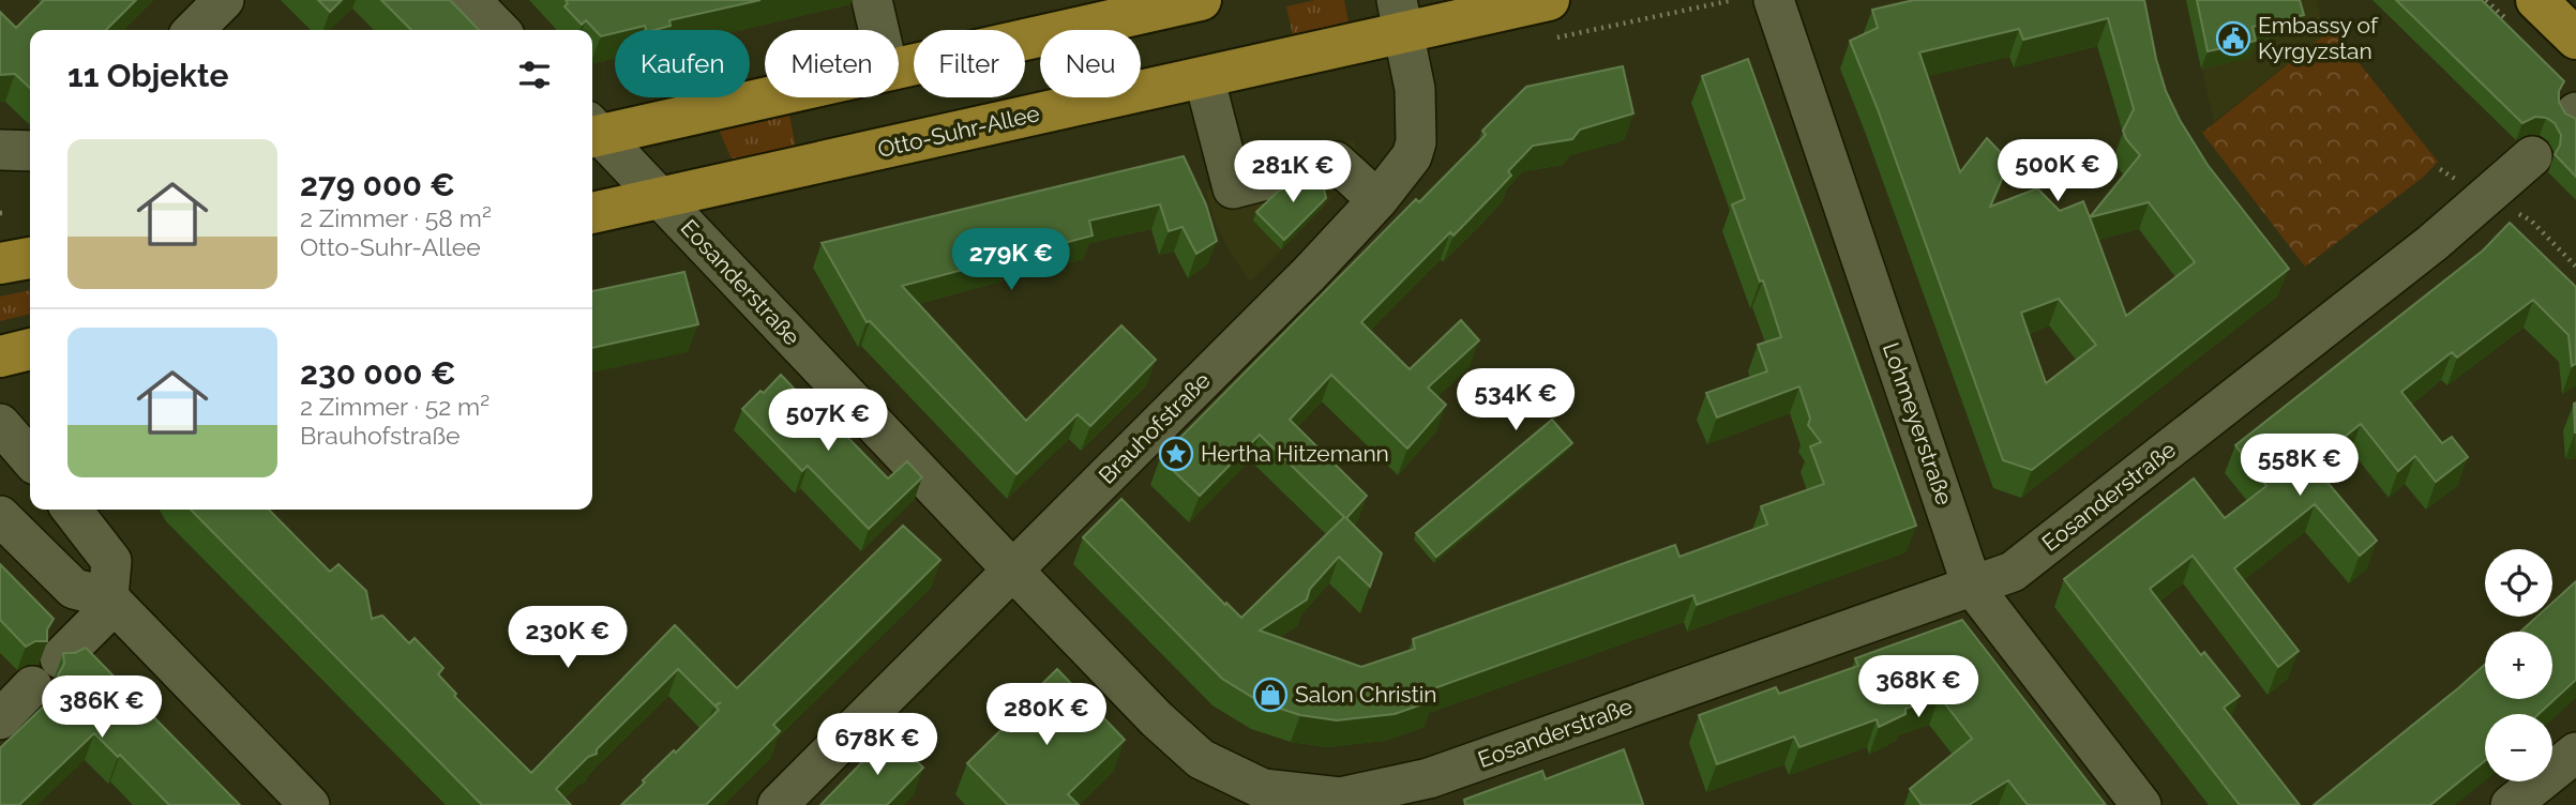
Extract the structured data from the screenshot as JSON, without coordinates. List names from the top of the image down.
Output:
{
  "streets": {
    "main road": ["Otto-Suhr-Allee"],
    "street": ["Eosanderstraße", "Lohmeyerstraße", "Brauhofstraße"]
  },
  "crossings": [
    ["Otto-Suhr-Allee", "Eosanderstraße"],
    ["Otto-Suhr-Allee", "Brauhofstraße"],
    ["Eosanderstraße", "Lohmeyerstraße"],
    ["Eosanderstraße", "Brauhofstraße"]
  ],
  "places": {
    "public building": ["Embassy of Kyrgyzstan"],
    "place": ["Hertha Hitzemann"],
    "shop": ["Salon Christin"]
  },
  "page": {
    "chip": [
      "Kaufen",
      "Mieten",
      "Filter",
      "Neu"
    ],
    "heading": "11 Objekte",
    "list": [
      {
        "name": "279 000 €",
        "note": "2 Zimmer · 58 m² · Otto-Suhr-Allee"
      },
      {
        "name": "230 000 €",
        "note": "2 Zimmer · 52 m² · Brauhofstraße"
      }
    ],
    "price": [
      "500K €",
      "281K €",
      "279K €",
      "534K €",
      "507K €",
      "558K €",
      "230K €",
      "368K €",
      "386K €",
      "280K €",
      "678K €"
    ],
    "map_buttons": ["+", "−"]
  }
}
